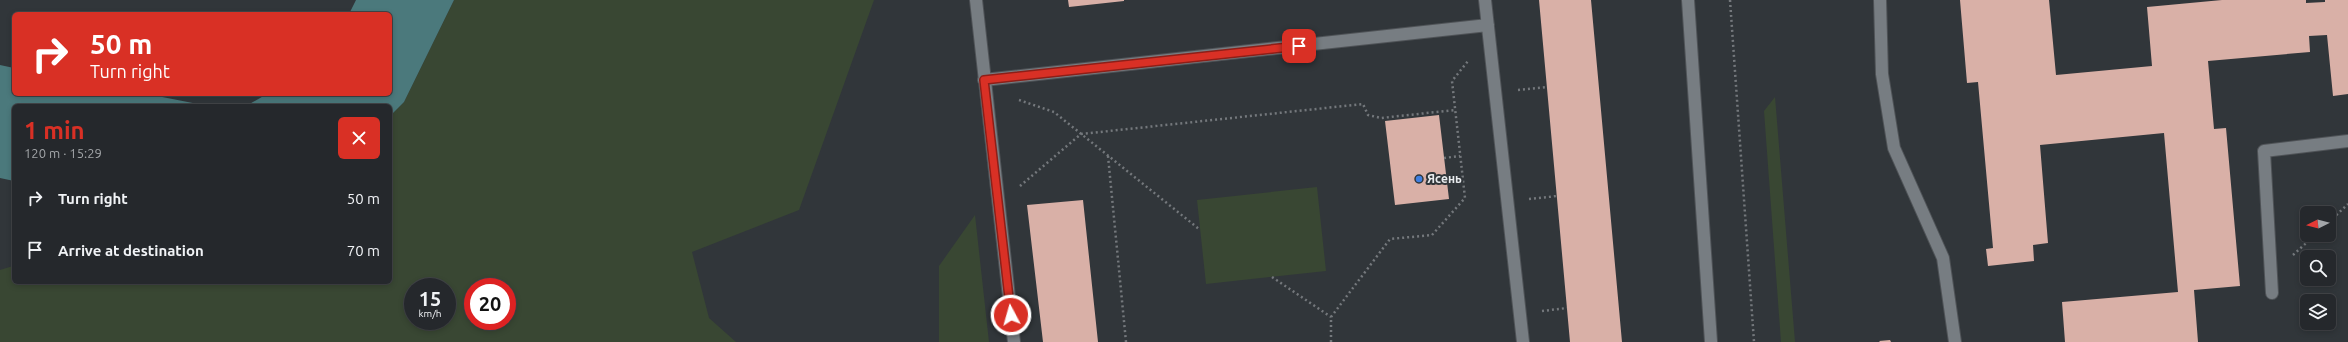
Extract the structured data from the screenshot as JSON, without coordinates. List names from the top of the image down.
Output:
{
  "places": ["Ясень"],
  "north": "left",
  "page": {
    "turn": ["50 m", "Turn right"],
    "heading": ["1 min", "120 m · 15:29"],
    "list": [
      {
        "name": "Turn right",
        "value": "50 m"
      },
      {
        "name": "Arrive at destination",
        "value": "70 m"
      }
    ],
    "speed": "15 km/h",
    "limit": "20"
  }
}
